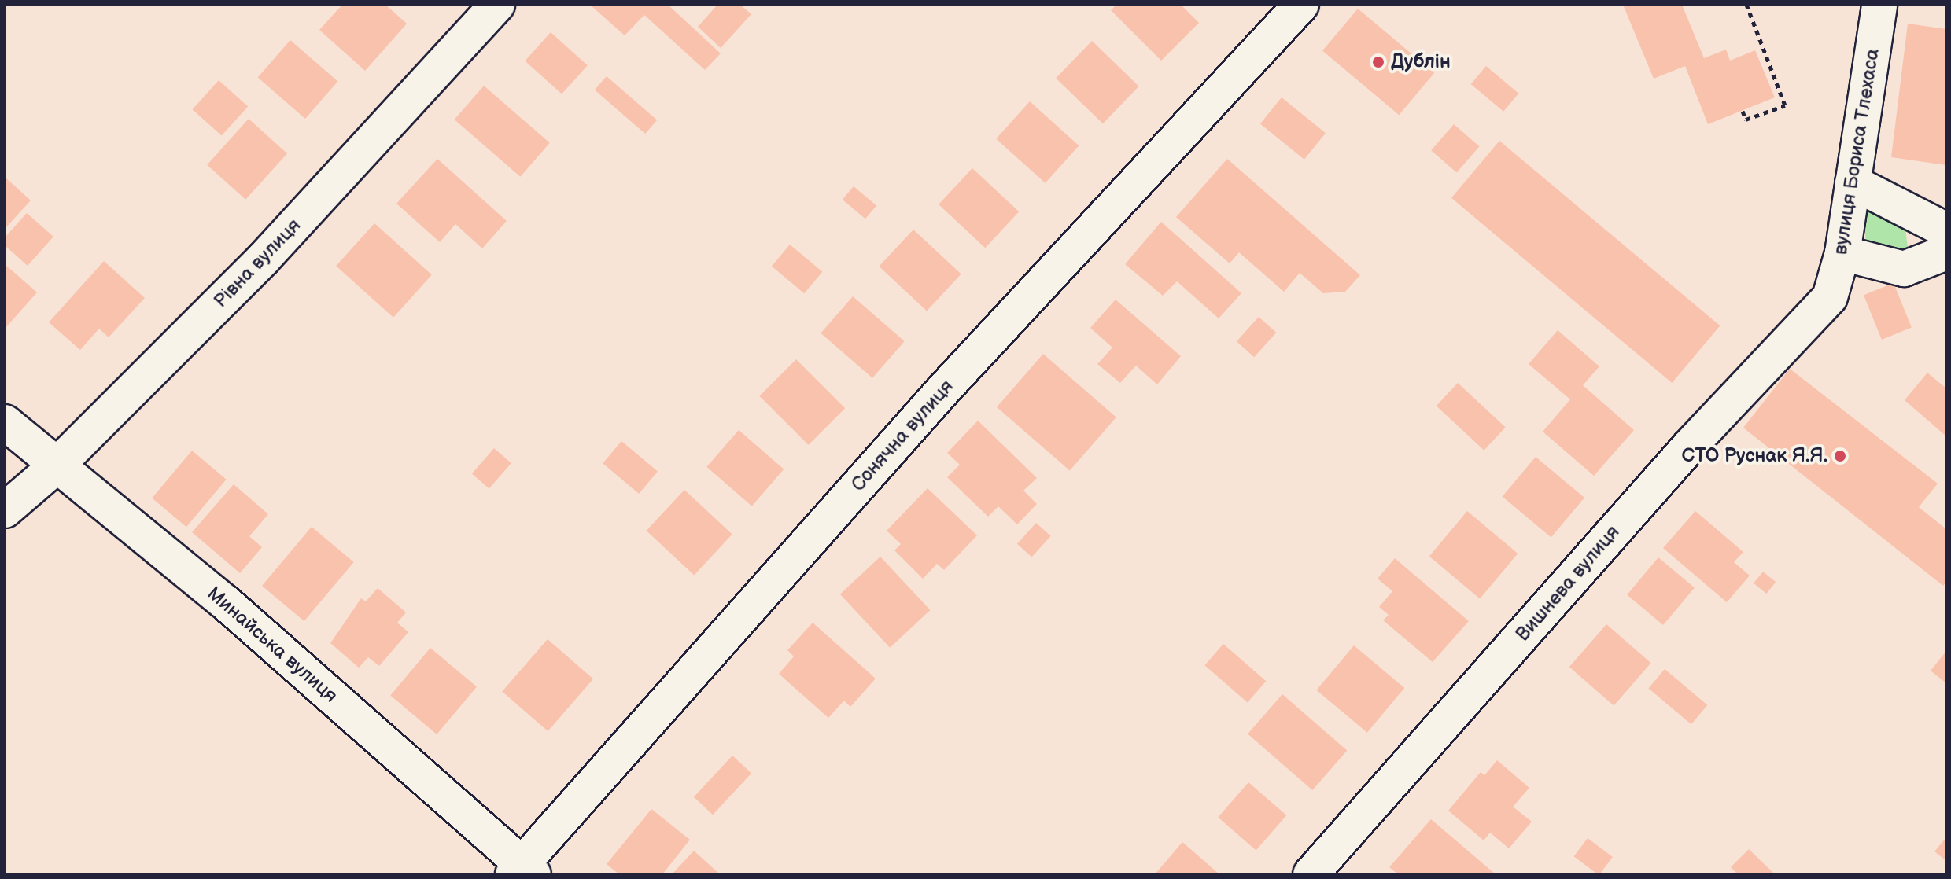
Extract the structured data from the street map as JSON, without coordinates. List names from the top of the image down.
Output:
{
  "streets": {
    "street": [
      "вулиця Бориса Тлехаса",
      "Рівна вулиця",
      "Сонячна вулиця",
      "Вишнева вулиця",
      "Минайська вулиця"
    ]
  },
  "crossings": [
    ["вулиця Бориса Тлехаса", "Вишнева вулиця"],
    ["Рівна вулиця", "Минайська вулиця"],
    ["Сонячна вулиця", "Минайська вулиця"]
  ],
  "places": ["Дублін", "СТО Руснак Я.Я."]
}
